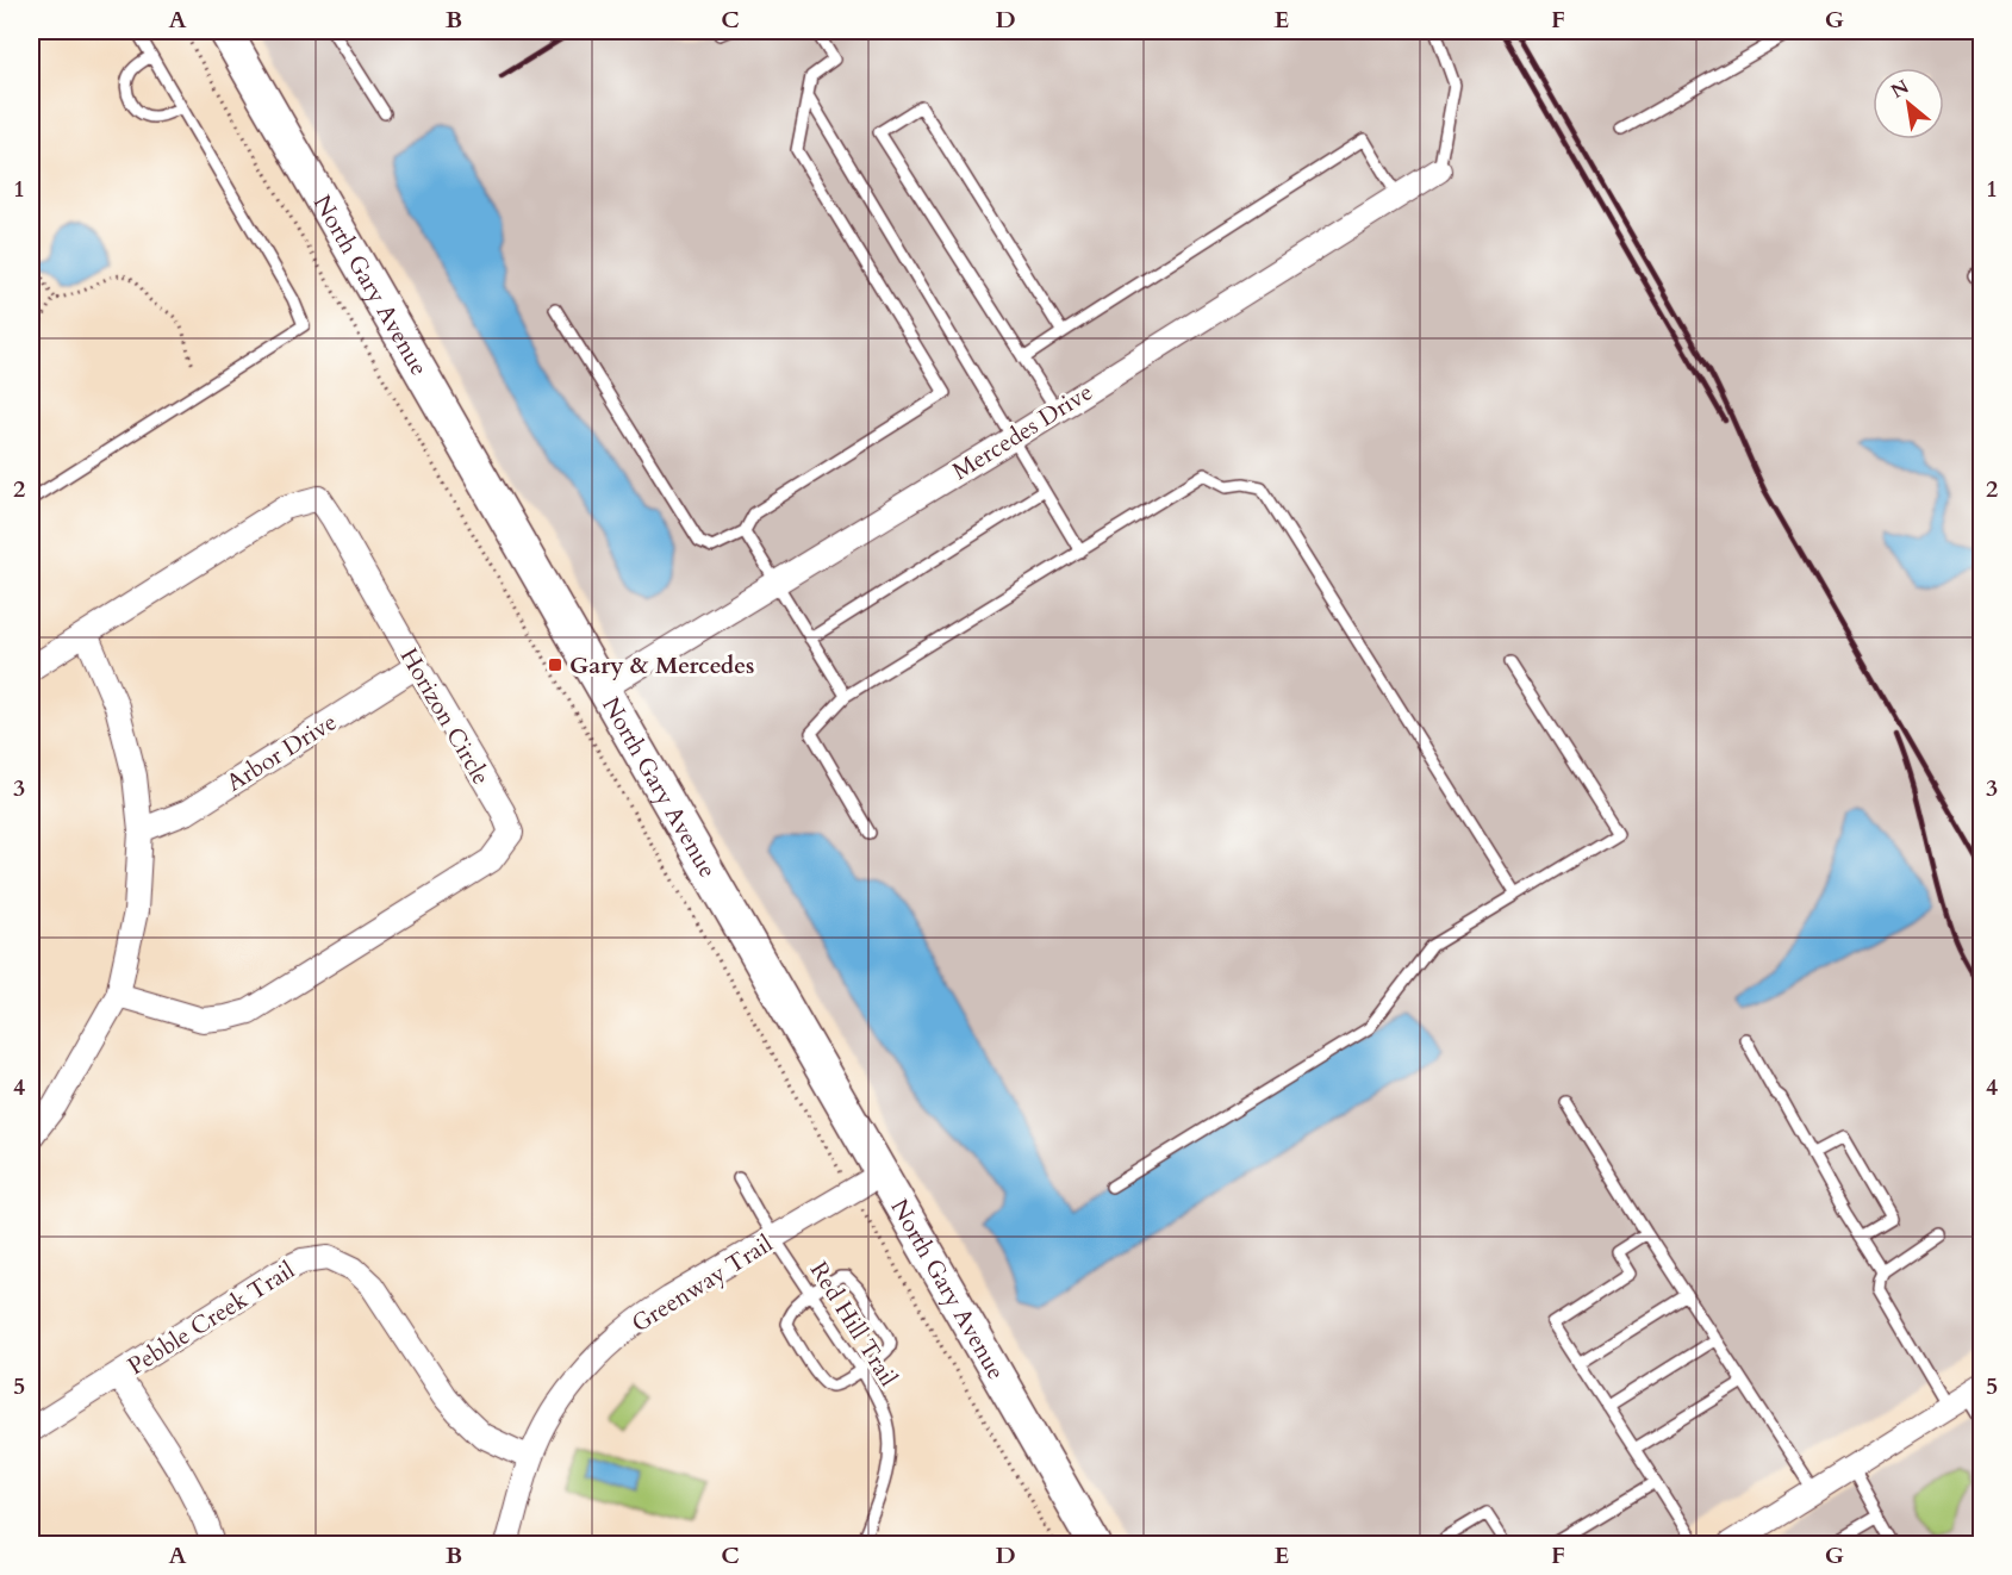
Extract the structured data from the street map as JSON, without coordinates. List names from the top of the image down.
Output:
{
  "streets": {
    "street": [
      "North Gary Avenue",
      "Mercedes Drive",
      "Horizon Circle",
      "Arbor Drive",
      "Greenway Trail",
      "Pebble Creek Trail"
    ],
    "lane": ["Red Hill Trail"]
  },
  "crossings": [
    ["North Gary Avenue", "Mercedes Drive"],
    ["North Gary Avenue", "Greenway Trail"],
    ["Horizon Circle", "Arbor Drive"],
    ["Greenway Trail", "Pebble Creek Trail"],
    ["Greenway Trail", "Red Hill Trail"]
  ],
  "places": {
    "transit": ["Gary & Mercedes"]
  },
  "north": "top left",
  "grid": {
    "columns": [
      "A",
      "B",
      "C",
      "D",
      "E",
      "F",
      "G"
    ],
    "rows": [
      "1",
      "2",
      "3",
      "4",
      "5"
    ]
  }
}
